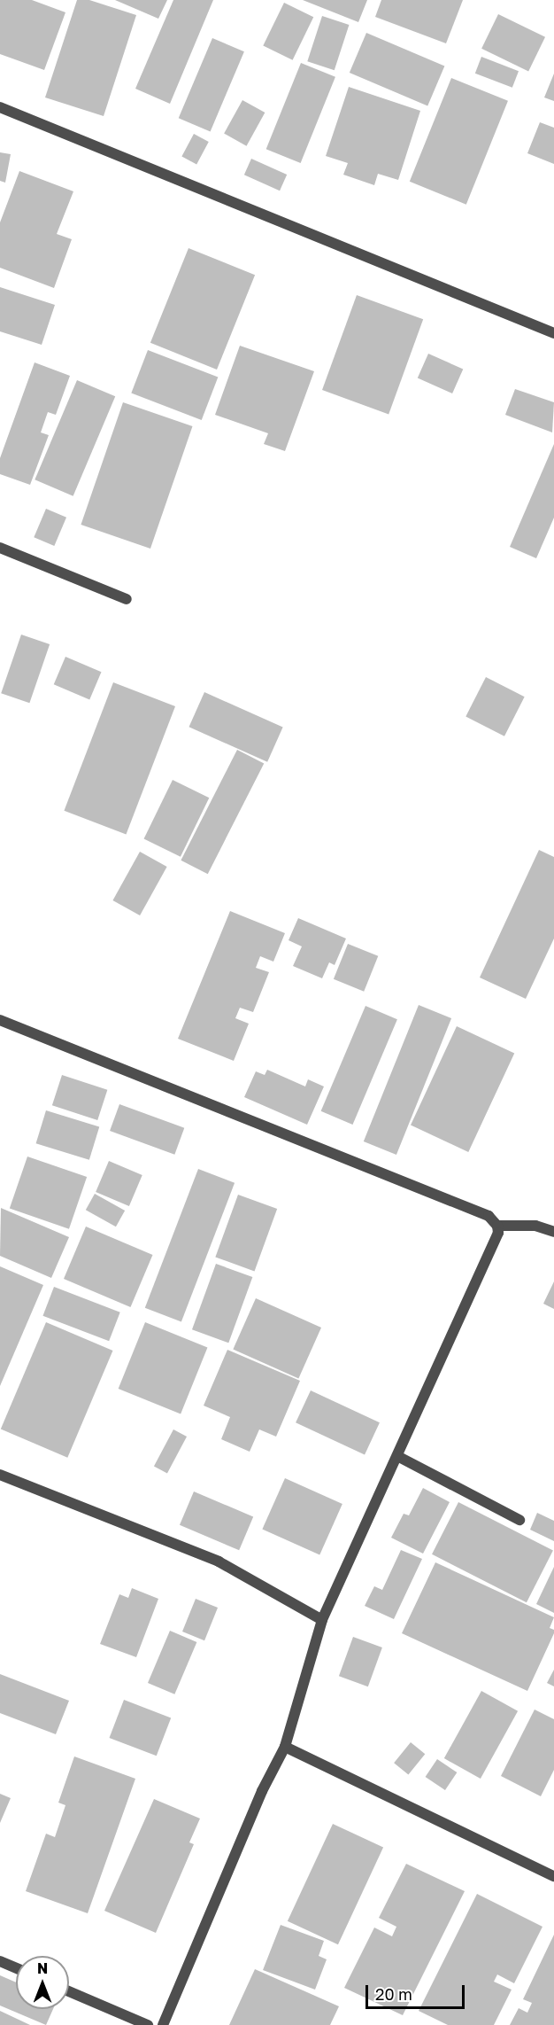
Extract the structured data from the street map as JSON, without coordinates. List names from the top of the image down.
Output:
{
  "scale_bar": "20 m",
  "north": "top"
}
